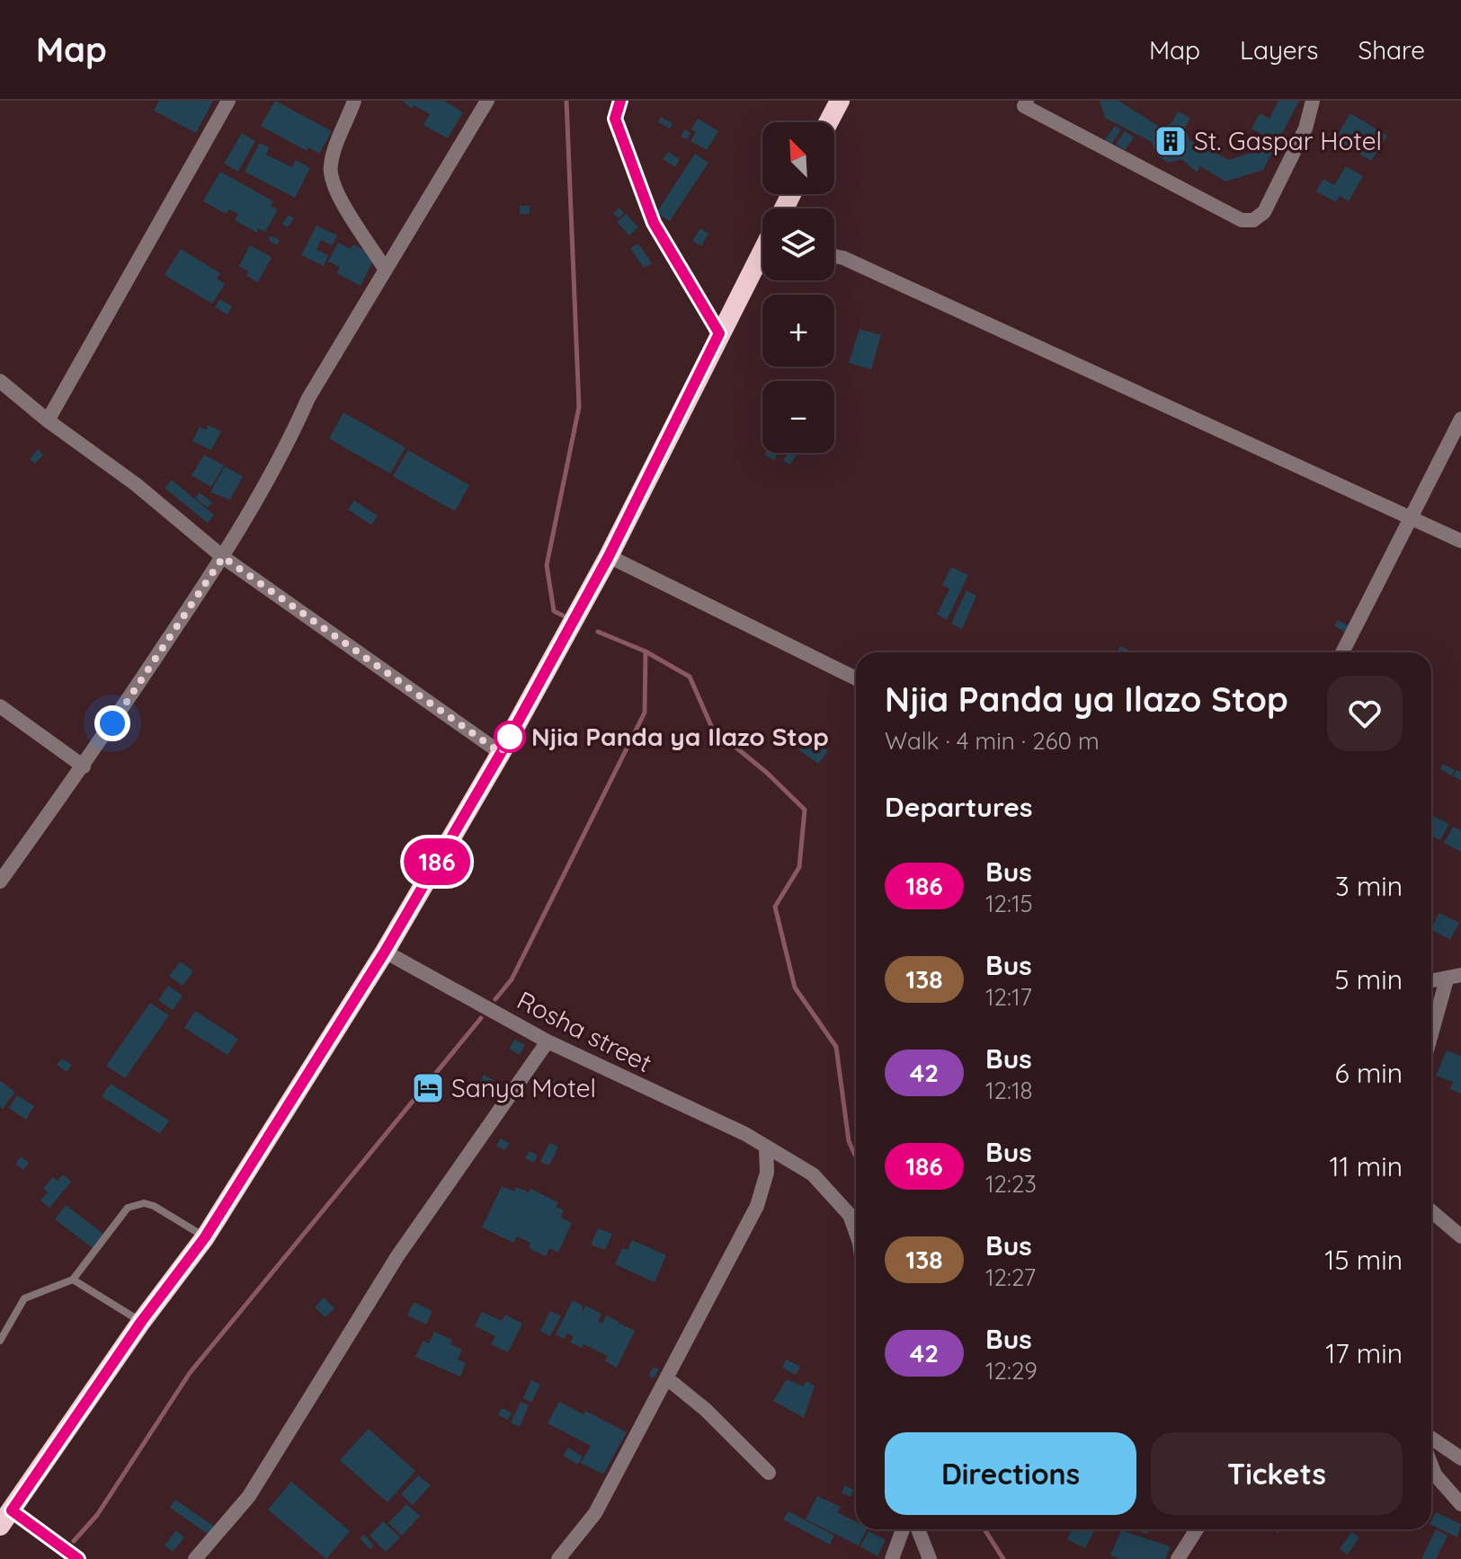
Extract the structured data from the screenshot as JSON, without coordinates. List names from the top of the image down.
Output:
{
  "streets": {
    "street": ["Rosha street"]
  },
  "places": {
    "building": ["St. Gaspar Hotel"],
    "other": ["Njia Panda ya Ilazo Stop"],
    "hotel": ["Sanya Motel"]
  },
  "lines": ["bus line 186"],
  "north": "top left",
  "page": {
    "header": "Map",
    "nav": ["Map", "Layers", "Share"],
    "on_map": "186",
    "map_buttons": ["+", "−"],
    "heading": [
      ["Njia Panda ya Ilazo Stop", "Walk · 4 min · 260 m"],
      "Departures"
    ],
    "list": [
      {
        "mark": "186",
        "name": "Bus",
        "note": "12:15",
        "value": "3 min"
      },
      {
        "mark": "138",
        "name": "Bus",
        "note": "12:17",
        "value": "5 min"
      },
      {
        "mark": "42",
        "name": "Bus",
        "note": "12:18",
        "value": "6 min"
      },
      {
        "mark": "186",
        "name": "Bus",
        "note": "12:23",
        "value": "11 min"
      },
      {
        "mark": "138",
        "name": "Bus",
        "note": "12:27",
        "value": "15 min"
      },
      {
        "mark": "42",
        "name": "Bus",
        "note": "12:29",
        "value": "17 min"
      }
    ],
    "buttons": ["Directions", "Tickets"]
  }
}
